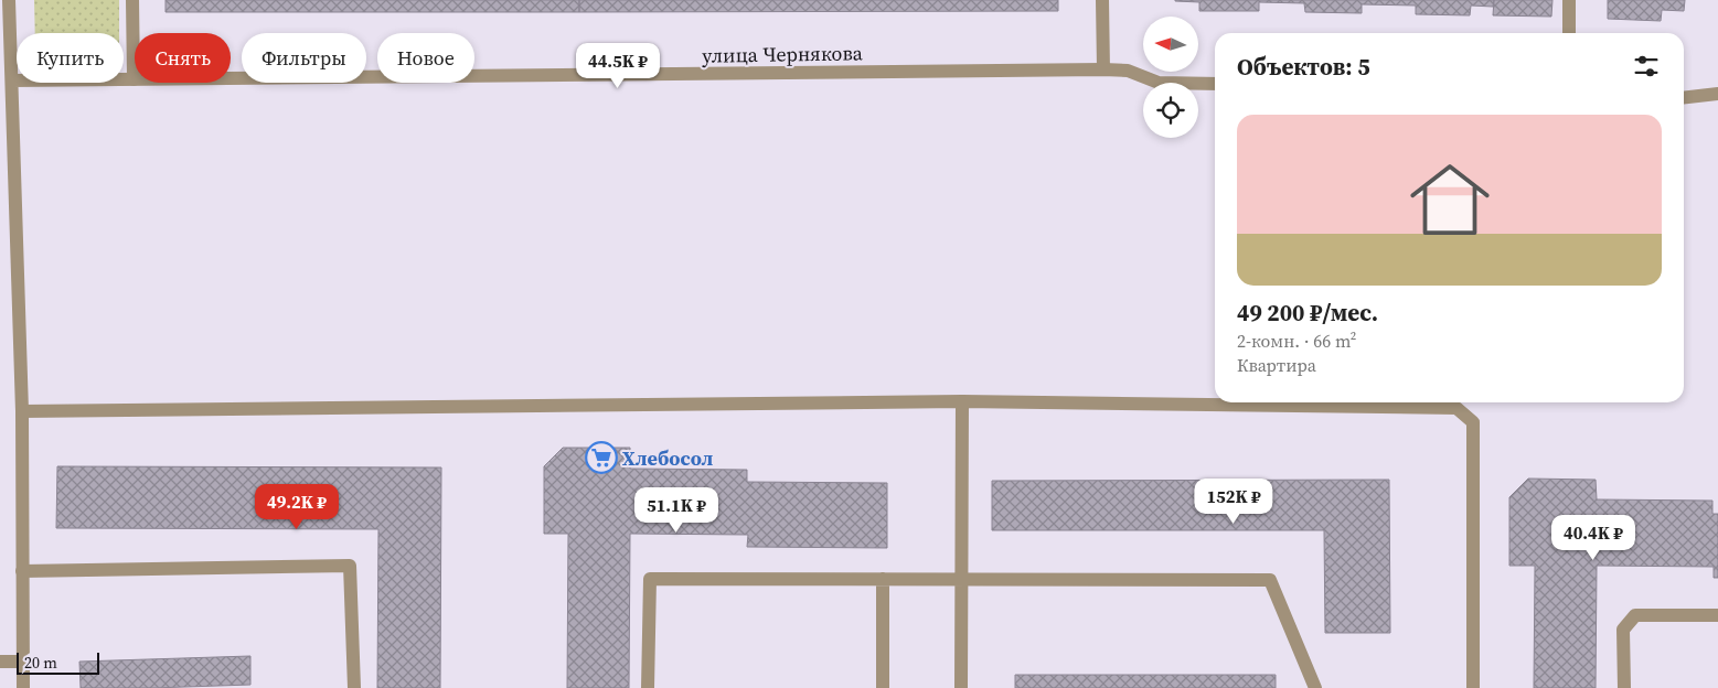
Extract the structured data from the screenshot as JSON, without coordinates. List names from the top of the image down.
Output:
{
  "streets": {
    "street": ["улица Чернякова"]
  },
  "places": {
    "supermarket": ["Хлебосол"]
  },
  "scale_bar": "20 m",
  "north": "left",
  "page": {
    "chip": [
      "Купить",
      "Снять",
      "Фильтры",
      "Новое"
    ],
    "heading": "Объектов: 5",
    "price": [
      "44.5K ₽",
      "152K ₽",
      "49.2K ₽",
      "51.1K ₽",
      "40.4K ₽"
    ],
    "list": [
      {
        "name": "49 200 ₽/мес.",
        "note": "2-комн. · 66 m² · Квартира"
      }
    ],
    "scale": "20 m"
  }
}
